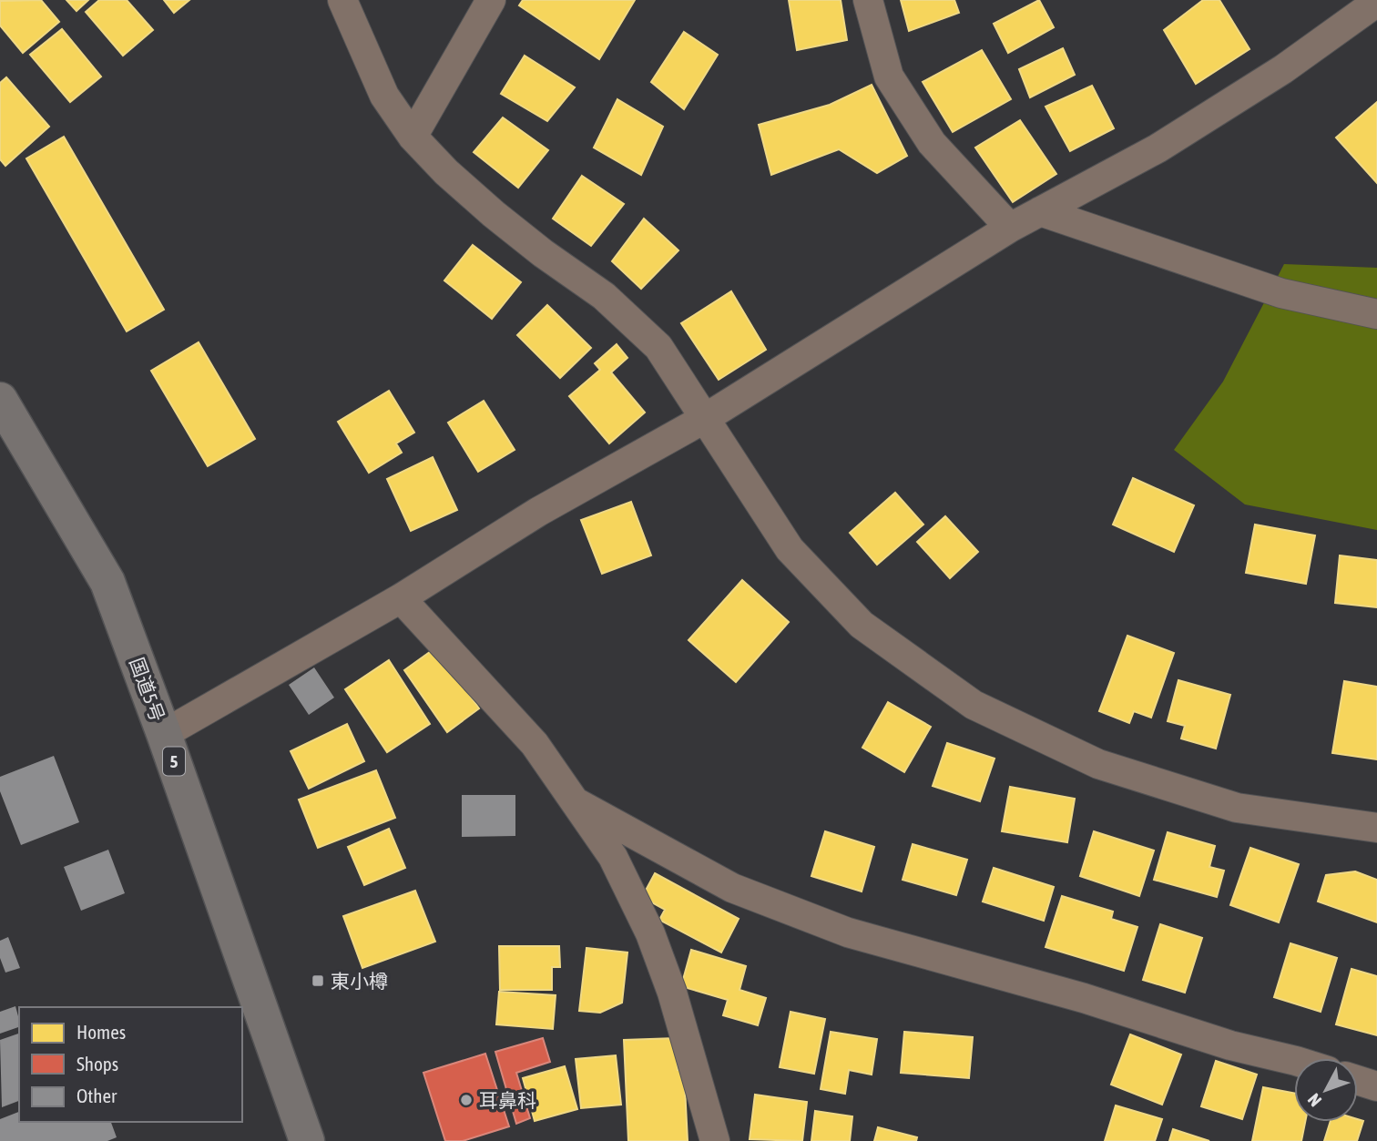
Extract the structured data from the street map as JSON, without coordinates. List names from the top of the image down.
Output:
{
  "streets": {
    "highway": ["国道5号", "5"]
  },
  "places": {
    "transit": ["東小樽"],
    "other": ["耳鼻科"]
  },
  "legend": ["Homes", "Shops", "Other"],
  "north": "bottom left"
}
